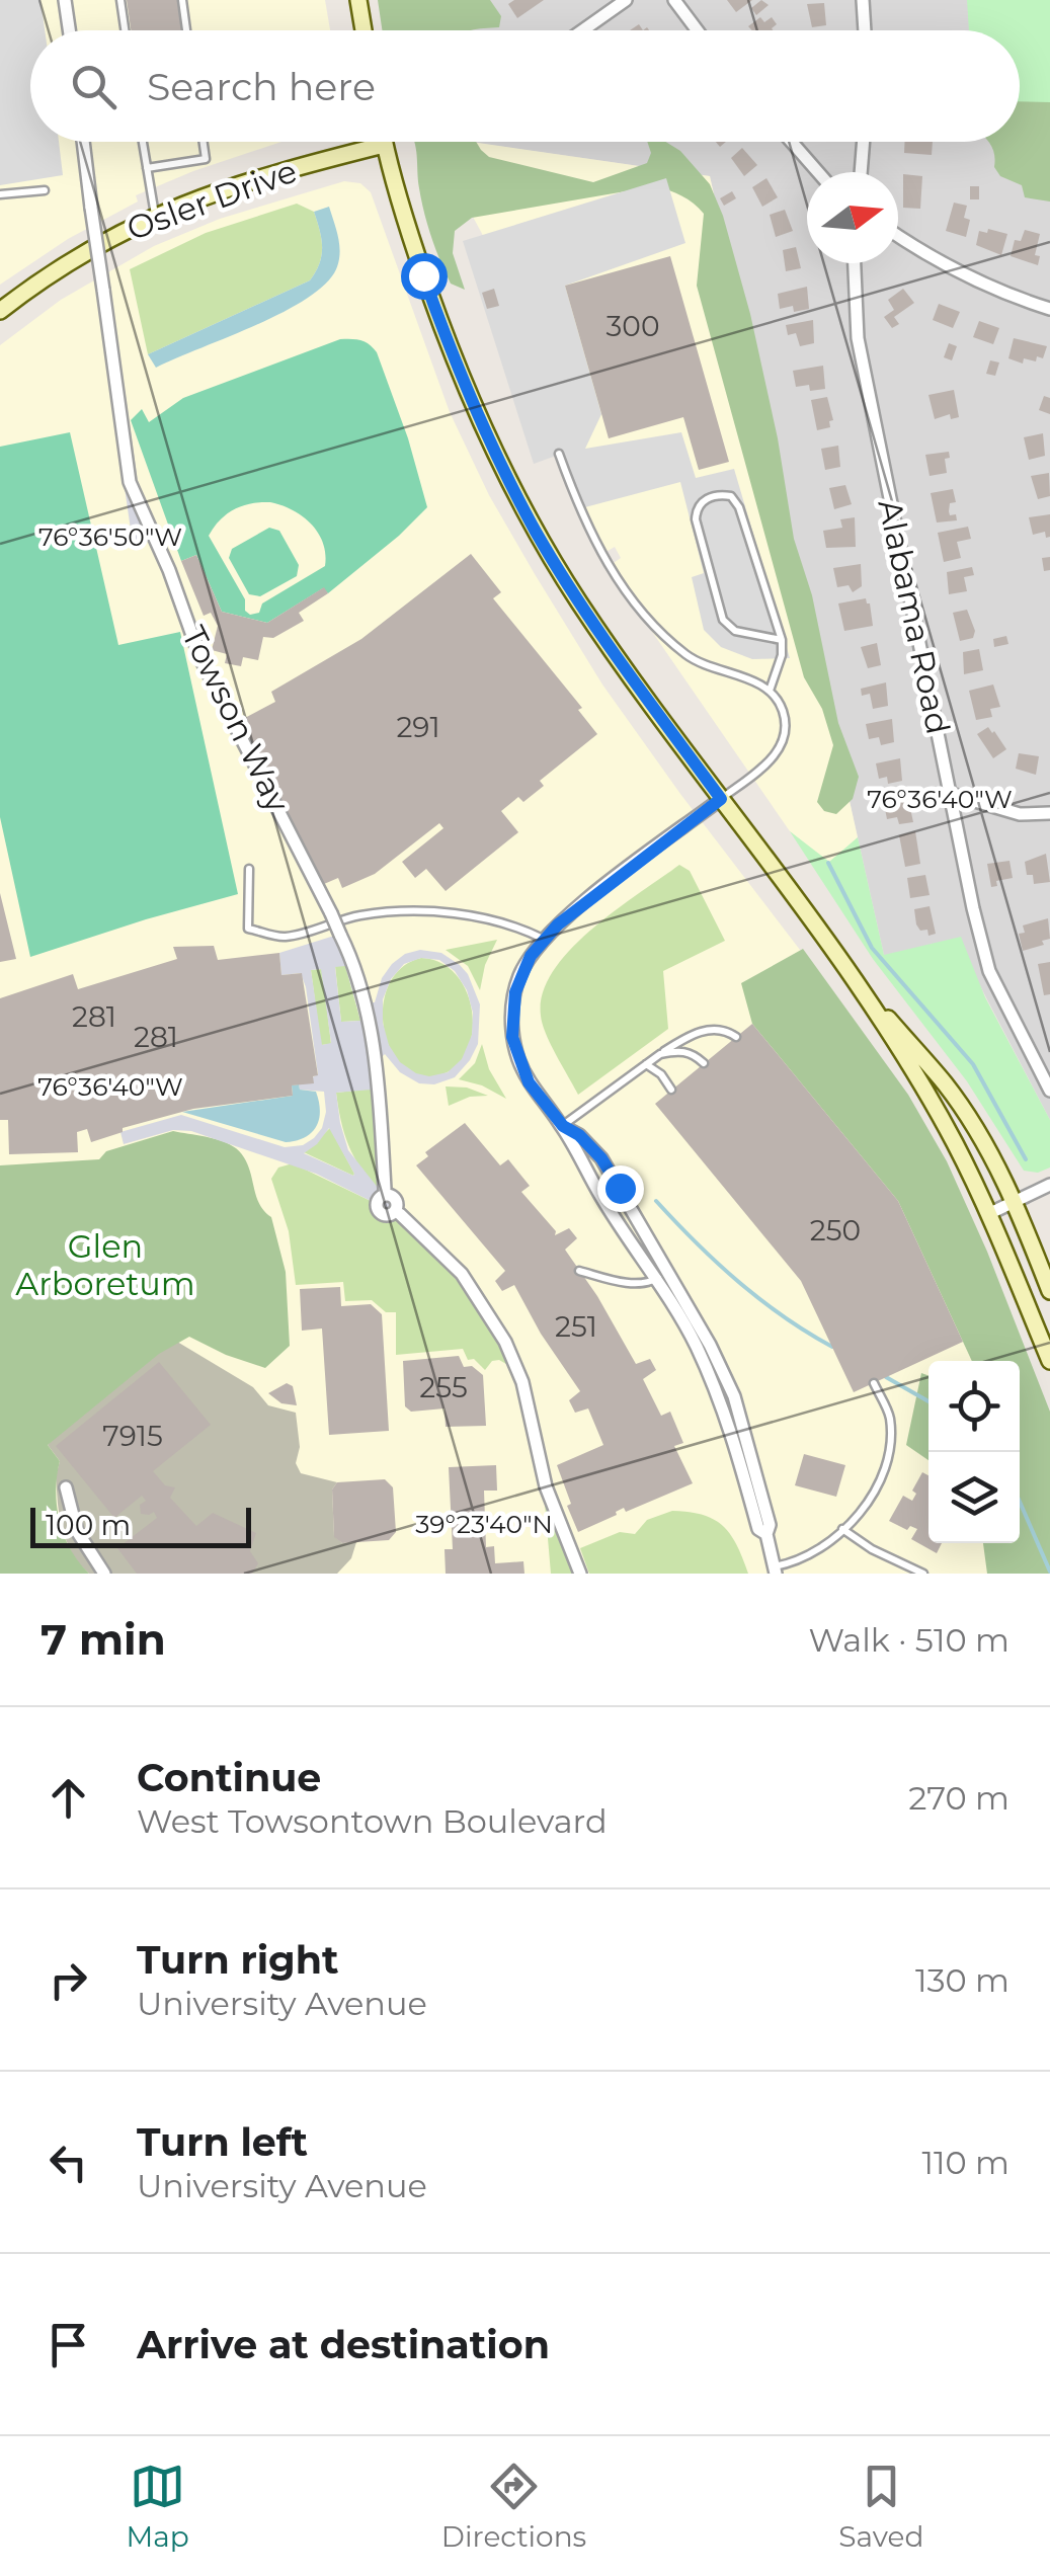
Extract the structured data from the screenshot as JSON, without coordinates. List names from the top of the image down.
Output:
{
  "streets": {
    "main road": ["Osler Drive"],
    "street": ["Alabama Road", "Towson Way"]
  },
  "parks": ["Glen Arboretum"],
  "house_numbers": [
    "300",
    "291",
    "281",
    "281",
    "250",
    "251",
    "255",
    "7915"
  ],
  "scale_bar": "100 m",
  "north": "right",
  "page": {
    "search": "Search here",
    "scale": "100 m",
    "heading": ["7 min", "Walk · 510 m"],
    "list": [
      ["Continue", "West Towsontown Boulevard", "270 m"],
      ["Turn right", "University Avenue", "130 m"],
      ["Turn left", "University Avenue", "110 m"],
      "Arrive at destination"
    ],
    "nav": ["Map", "Directions", "Saved"]
  },
  "coordinates": ["76°36'50\"W", "76°36'40\"W", "39°23'40\"N"]
}
